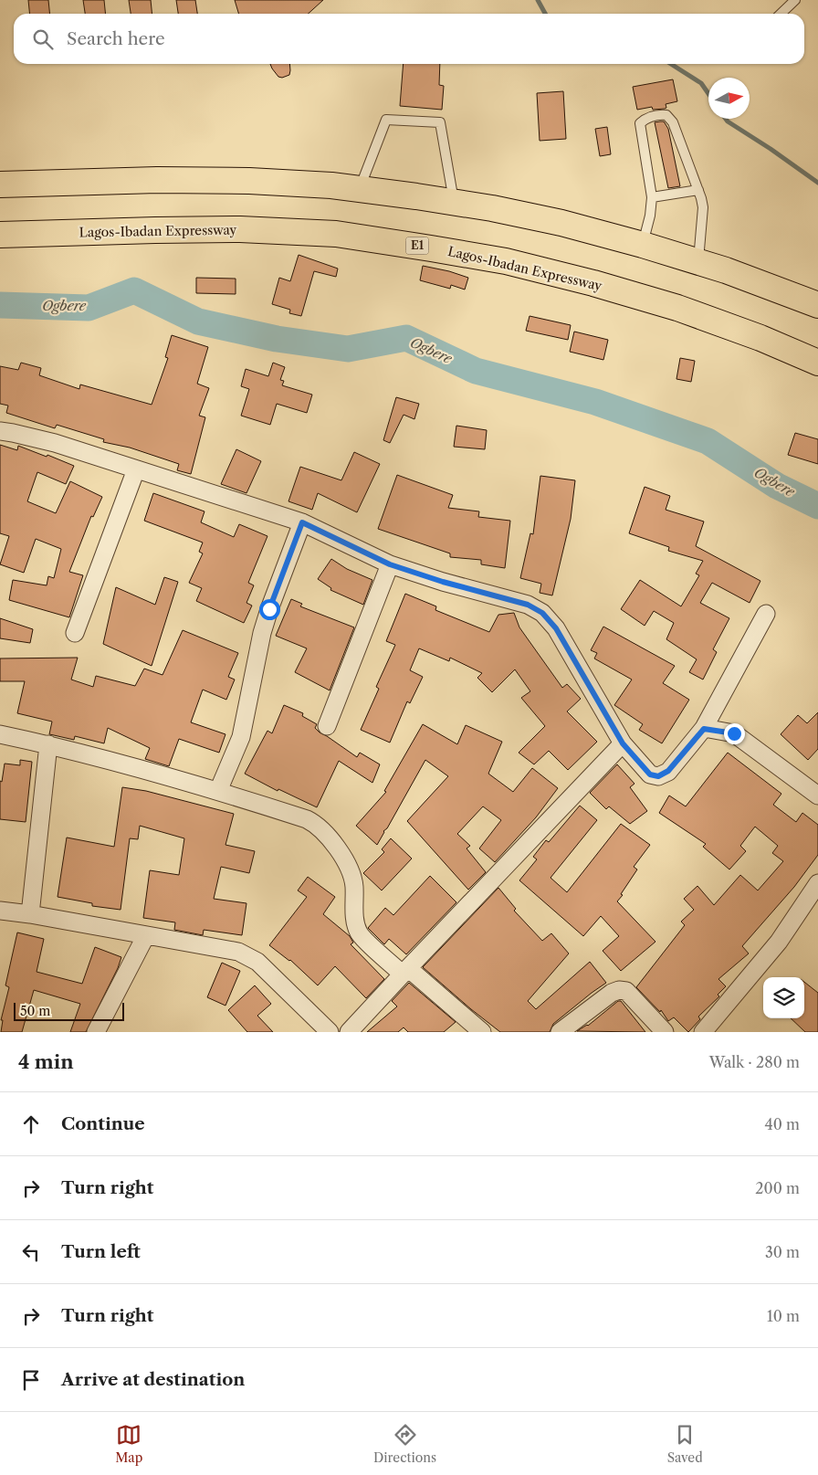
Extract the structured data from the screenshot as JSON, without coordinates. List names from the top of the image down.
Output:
{
  "streets": {
    "highway": ["Lagos-Ibadan Expressway", "E1"]
  },
  "water": ["Ogbere"],
  "scale_bar": "50 m",
  "north": "right",
  "page": {
    "search": "Search here",
    "scale": "50 m",
    "heading": ["4 min", "Walk · 280 m"],
    "list": [
      ["Continue", "40 m"],
      ["Turn right", "200 m"],
      ["Turn left", "30 m"],
      ["Turn right", "10 m"],
      "Arrive at destination"
    ],
    "nav": ["Map", "Directions", "Saved"]
  }
}
